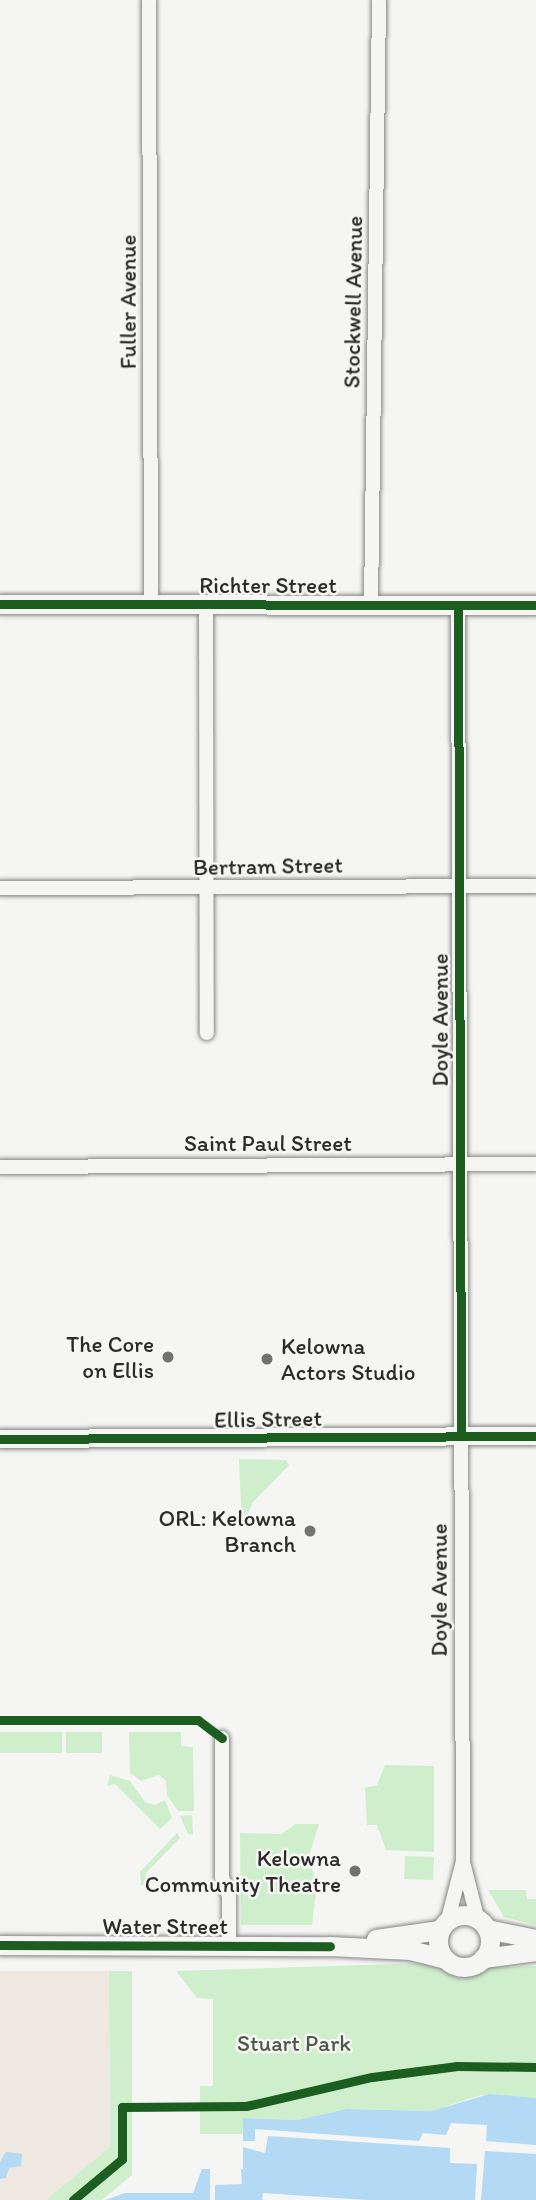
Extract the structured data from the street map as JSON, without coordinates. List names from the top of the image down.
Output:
{
  "streets": {
    "main road": ["Richter Street", "Water Street"],
    "street": [
      "Fuller Avenue",
      "Stockwell Avenue",
      "Bertram Street",
      "Doyle Avenue",
      "Saint Paul Street",
      "Ellis Street"
    ]
  },
  "crossings": [
    ["Fuller Avenue", "Richter Street"],
    ["Stockwell Avenue", "Richter Street"],
    ["Richter Street", "Doyle Avenue"],
    ["Bertram Street", "Doyle Avenue"],
    ["Doyle Avenue", "Saint Paul Street"],
    ["Doyle Avenue", "Ellis Street"],
    ["Doyle Avenue", "Water Street"]
  ],
  "parks": ["Stuart Park"],
  "places": [
    "The Core on Ellis",
    "Kelowna Actors Studio",
    "ORL: Kelowna Branch",
    "Kelowna Community Theatre"
  ]
}
